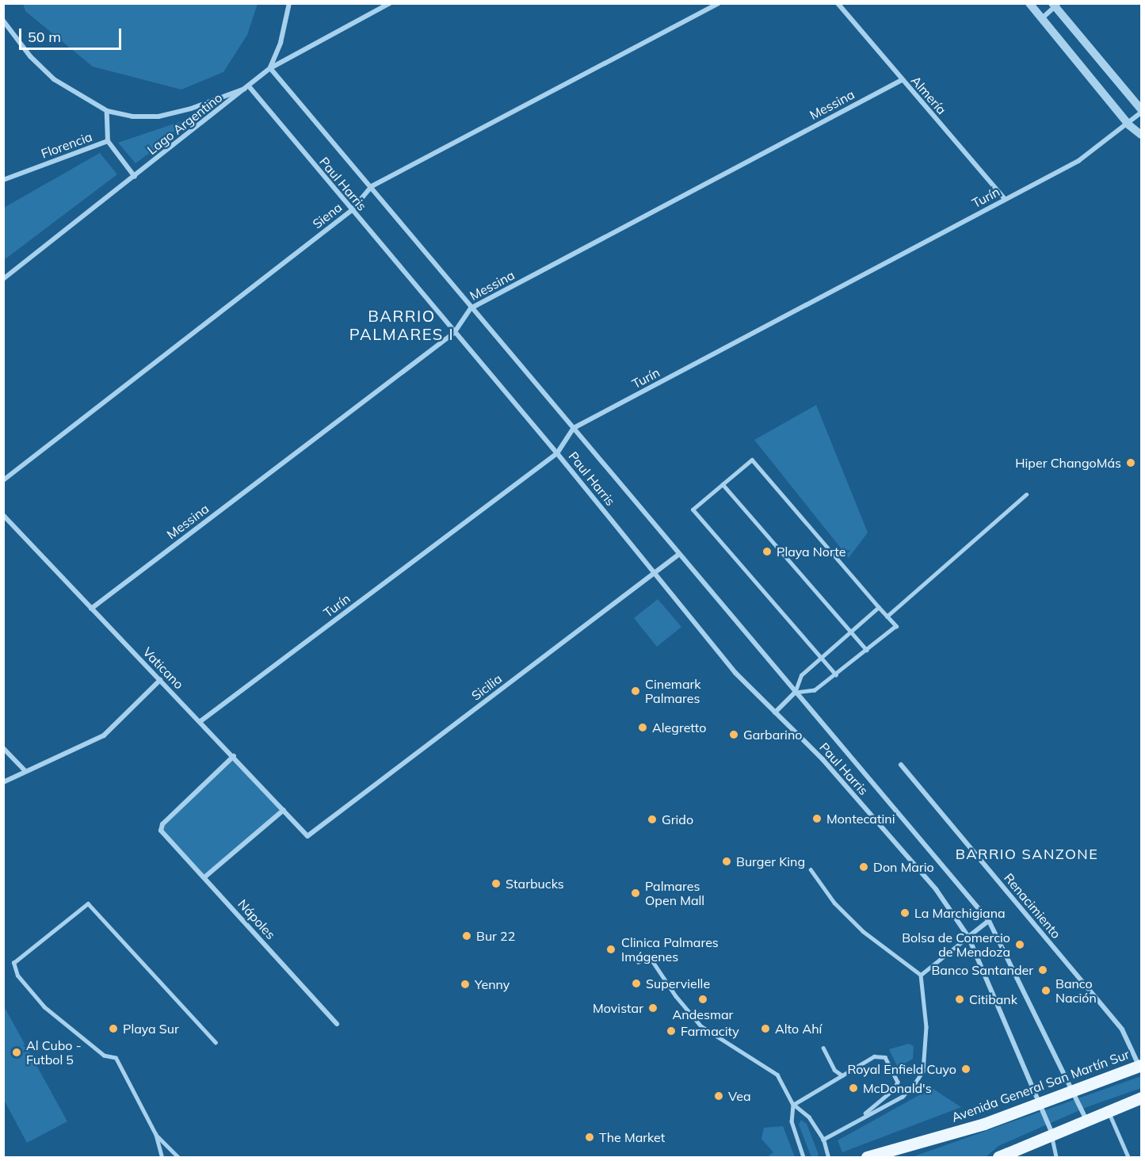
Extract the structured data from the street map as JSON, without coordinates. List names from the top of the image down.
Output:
{
  "streets": {
    "main road": ["Avenida General San Martín Sur"],
    "street": [
      "Almería",
      "Messina",
      "Lago Argentino",
      "Florencia",
      "Paul Harris",
      "Turín",
      "Siena",
      "Vaticano",
      "Sicilia",
      "Renacimiento",
      "Nápoles"
    ]
  },
  "crossings": [
    ["Almería", "Messina"],
    ["Almería", "Turín"],
    ["Messina", "Paul Harris"],
    ["Messina", "Vaticano"],
    ["Lago Argentino", "Paul Harris"],
    ["Paul Harris", "Turín"],
    ["Paul Harris", "Siena"],
    ["Paul Harris", "Sicilia"],
    ["Paul Harris", "Avenida General San Martín Sur"],
    ["Turín", "Vaticano"],
    ["Vaticano", "Sicilia"],
    ["Vaticano", "Nápoles"],
    ["Renacimiento", "Avenida General San Martín Sur"]
  ],
  "districts": ["BARRIO PALMARES I", "BARRIO SANZONE"],
  "places": [
    "Hiper ChangoMás",
    "Playa Norte",
    "Cinemark Palmares",
    "Alegretto",
    "Garbarino",
    "Montecatini",
    "Grido",
    "Burger King",
    "Don Mario",
    "Starbucks",
    "Palmares Open Mall",
    "La Marchigiana",
    "Bur 22",
    "Bolsa de Comercio de Mendoza",
    "Clinica Palmares Imágenes",
    "Banco Santander",
    "Supervielle",
    "Yenny",
    "Banco Nación",
    "Andesmar",
    "Citibank",
    "Movistar",
    "Playa Sur",
    "Alto Ahí",
    "Farmacity",
    "Al Cubo - Futbol 5",
    "Royal Enfield Cuyo",
    "McDonald's",
    "Vea",
    "The Market"
  ],
  "scale_bar": "50 m"
}
